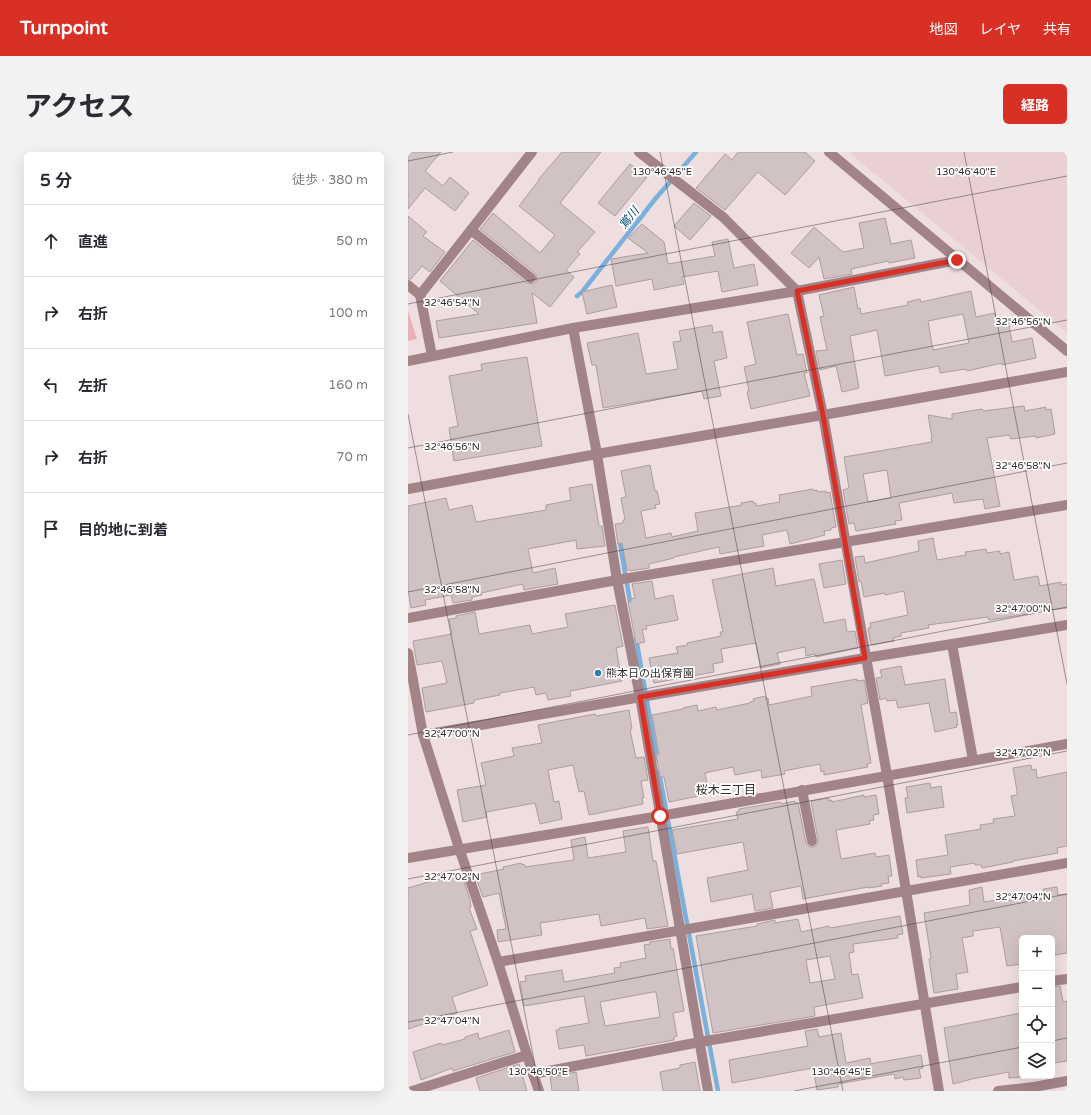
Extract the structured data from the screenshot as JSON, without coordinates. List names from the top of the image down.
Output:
{
  "districts": ["桜木三丁目"],
  "water": ["鴬川"],
  "places": ["熊本日の出保育園"],
  "page": {
    "header": "Turnpoint",
    "nav": ["地図", "レイヤ", "共有"],
    "title": "アクセス",
    "buttons": "経路",
    "heading": ["5 分", "徒歩 · 380 m"],
    "list": [
      ["直進", "50 m"],
      ["右折", "100 m"],
      ["左折", "160 m"],
      ["右折", "70 m"],
      "目的地に到着"
    ],
    "map_buttons": ["+", "−"]
  },
  "coordinates": [
    "130°46'45\"E",
    "130°46'40\"E",
    "32°46'54\"N",
    "32°46'56\"N",
    "32°46'58\"N",
    "32°47'00\"N",
    "32°47'02\"N",
    "32°47'04\"N",
    "130°46'50\"E"
  ]
}
